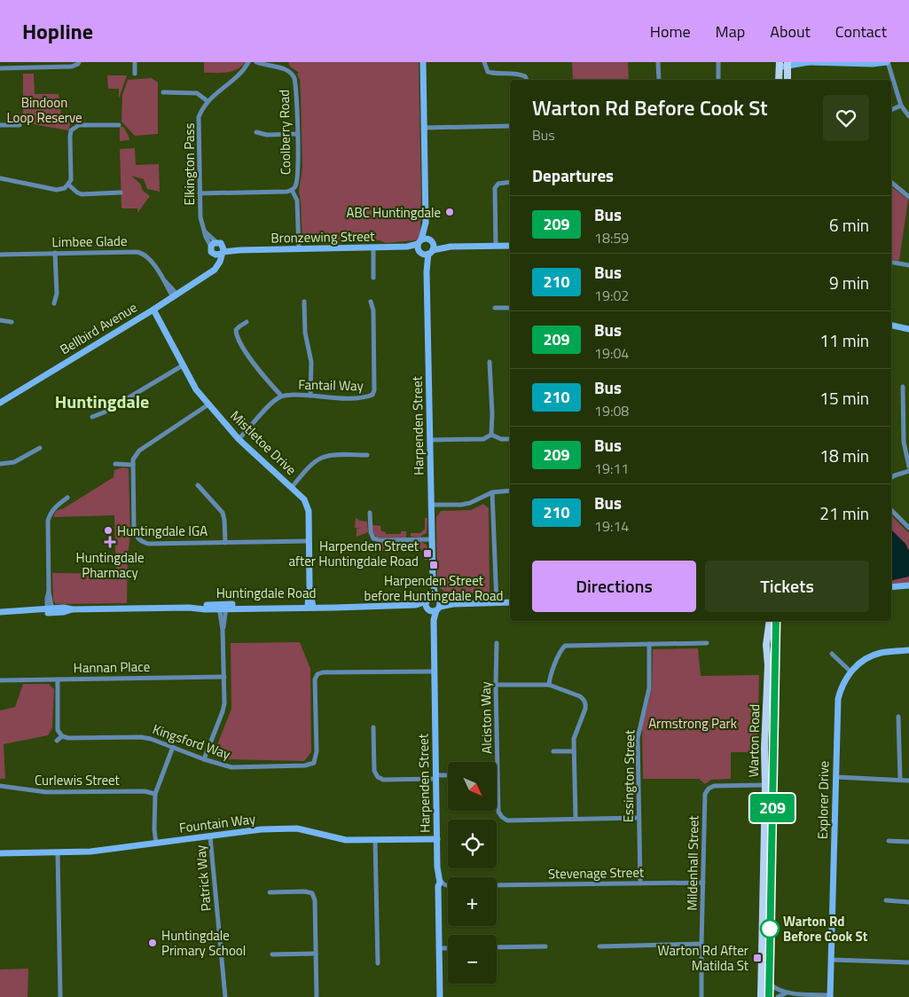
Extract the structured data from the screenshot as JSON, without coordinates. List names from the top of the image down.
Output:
{
  "streets": {
    "main road": ["Warton Road"],
    "street": [
      "Coolberry Road",
      "Elkington Pass",
      "Bronzewing Street",
      "Limbee Glade",
      "Bellbird Avenue",
      "Fantail Way",
      "Harpenden Street",
      "Mistletoe Drive",
      "Huntingdale Road",
      "Hannan Place",
      "Alciston Way",
      "Kingsford Way",
      "Essington Street",
      "Curlewis Street",
      "Explorer Drive",
      "Fountain Way",
      "Mildenhall Street",
      "Stevenage Street",
      "Patrick Way"
    ]
  },
  "crossings": [
    ["Coolberry Road", "Elkington Pass"],
    ["Bronzewing Street", "Bellbird Avenue"],
    ["Bronzewing Street", "Harpenden Street"],
    ["Limbee Glade", "Bellbird Avenue"],
    ["Bellbird Avenue", "Mistletoe Drive"],
    ["Fantail Way", "Mistletoe Drive"],
    ["Harpenden Street", "Huntingdale Road"],
    ["Harpenden Street", "Kingsford Way"],
    ["Harpenden Street", "Fountain Way"],
    ["Mistletoe Drive", "Huntingdale Road"],
    ["Warton Road", "Mildenhall Street"],
    ["Essington Street", "Stevenage Street"],
    ["Fountain Way", "Patrick Way"],
    ["Mildenhall Street", "Stevenage Street"]
  ],
  "districts": ["Huntingdale"],
  "parks": ["Bindoon Loop Reserve", "Armstrong Park"],
  "places": {
    "other": [
      "ABC Huntingdale",
      "Huntingdale IGA",
      "Warton Rd Before Cook St",
      "Huntingdale Primary School"
    ],
    "health": ["Huntingdale Pharmacy"],
    "transit": ["Harpenden Street after Huntingdale Road", "Harpenden Street before Huntingdale Road", "Warton Rd After Matilda St"]
  },
  "lines": ["bus line 209"],
  "north": "bottom right",
  "page": {
    "header": "Hopline",
    "nav": [
      "Home",
      "Map",
      "About",
      "Contact"
    ],
    "on_map": "209",
    "heading": [
      ["Warton Rd Before Cook St", "Bus"],
      "Departures"
    ],
    "list": [
      {
        "mark": "209",
        "name": "Bus",
        "note": "18:59",
        "value": "6 min"
      },
      {
        "mark": "210",
        "name": "Bus",
        "note": "19:02",
        "value": "9 min"
      },
      {
        "mark": "209",
        "name": "Bus",
        "note": "19:04",
        "value": "11 min"
      },
      {
        "mark": "210",
        "name": "Bus",
        "note": "19:08",
        "value": "15 min"
      },
      {
        "mark": "209",
        "name": "Bus",
        "note": "19:11",
        "value": "18 min"
      },
      {
        "mark": "210",
        "name": "Bus",
        "note": "19:14",
        "value": "21 min"
      }
    ],
    "buttons": ["Directions", "Tickets"],
    "map_buttons": ["+", "−"]
  }
}
